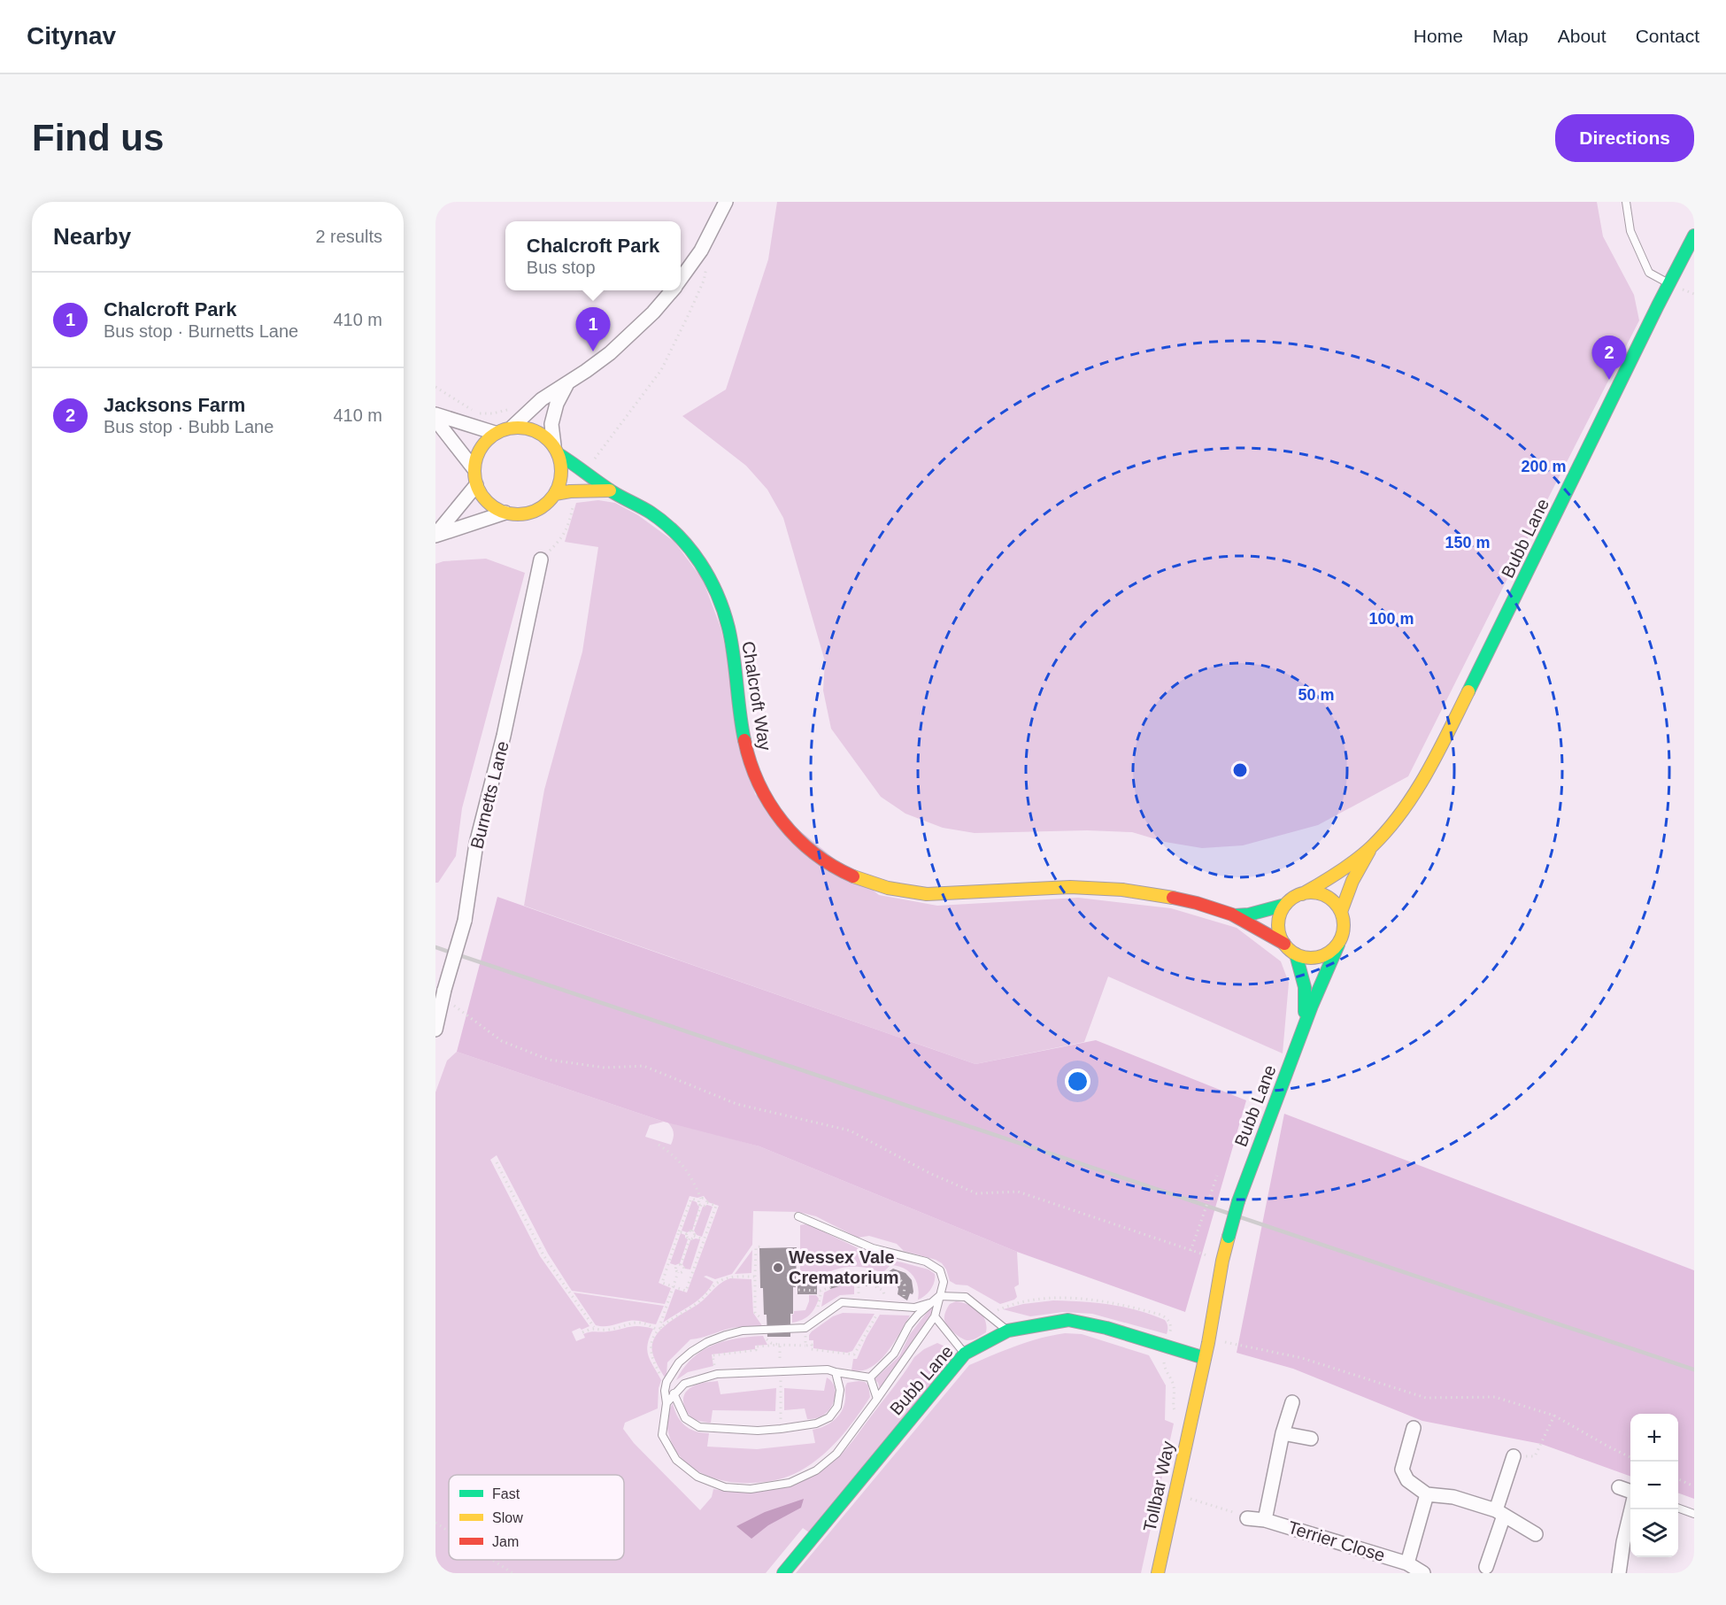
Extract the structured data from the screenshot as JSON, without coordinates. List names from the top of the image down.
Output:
{
  "streets": {
    "street": [
      "Bubb Lane",
      "Chalcroft Way",
      "Burnetts Lane",
      "Tollbar Way",
      "Terrier Close"
    ]
  },
  "crossings": [
    ["Bubb Lane", "Chalcroft Way"],
    ["Bubb Lane", "Tollbar Way"]
  ],
  "places": ["Wessex Vale Crematorium"],
  "legend": ["Fast", "Slow", "Jam"],
  "page": {
    "header": "Citynav",
    "nav": [
      "Home",
      "Map",
      "About",
      "Contact"
    ],
    "buttons": "Directions",
    "title": "Find us",
    "heading": ["Nearby", "2 results"],
    "popup": ["Chalcroft Park", "Bus stop"],
    "list": [
      {
        "mark": "1",
        "name": "Chalcroft Park",
        "note": "Bus stop · Burnetts Lane",
        "value": "410 m"
      },
      {
        "mark": "2",
        "name": "Jacksons Farm",
        "note": "Bus stop · Bubb Lane",
        "value": "410 m"
      }
    ],
    "pins": ["1", "2"],
    "map_buttons": ["+", "−"]
  },
  "rings": [
    "200 m",
    "150 m",
    "100 m",
    "50 m"
  ]
}
